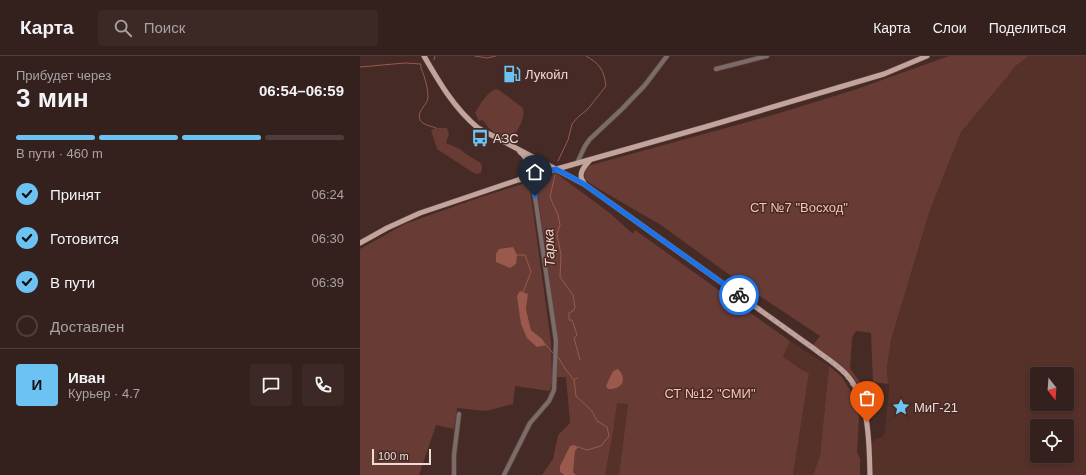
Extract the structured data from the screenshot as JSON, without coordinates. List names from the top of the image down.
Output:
{
  "water": ["Тарка"],
  "parks": ["СТ №7 \"Восход\"", "СТ №12 \"СМИ\""],
  "places": {
    "fuel station": ["Лукойл"],
    "bus stop": ["АЗС"],
    "place": ["МиГ-21"]
  },
  "scale_bar": "100 m",
  "north": "bottom",
  "page": {
    "header": "Карта",
    "search": "Поиск",
    "nav": ["Карта", "Слои", "Поделиться"],
    "heading": ["3 мин", "Прибудет через", "06:54–06:59"],
    "panel": ["Иван", "Курьер · 4.7"],
    "bar": "В пути · 460 m",
    "list": [
      ["Принят", "06:24"],
      ["Готовится", "06:30"],
      ["В пути", "06:39"],
      "Доставлен"
    ],
    "round": "И",
    "scale": "100 m"
  }
}
